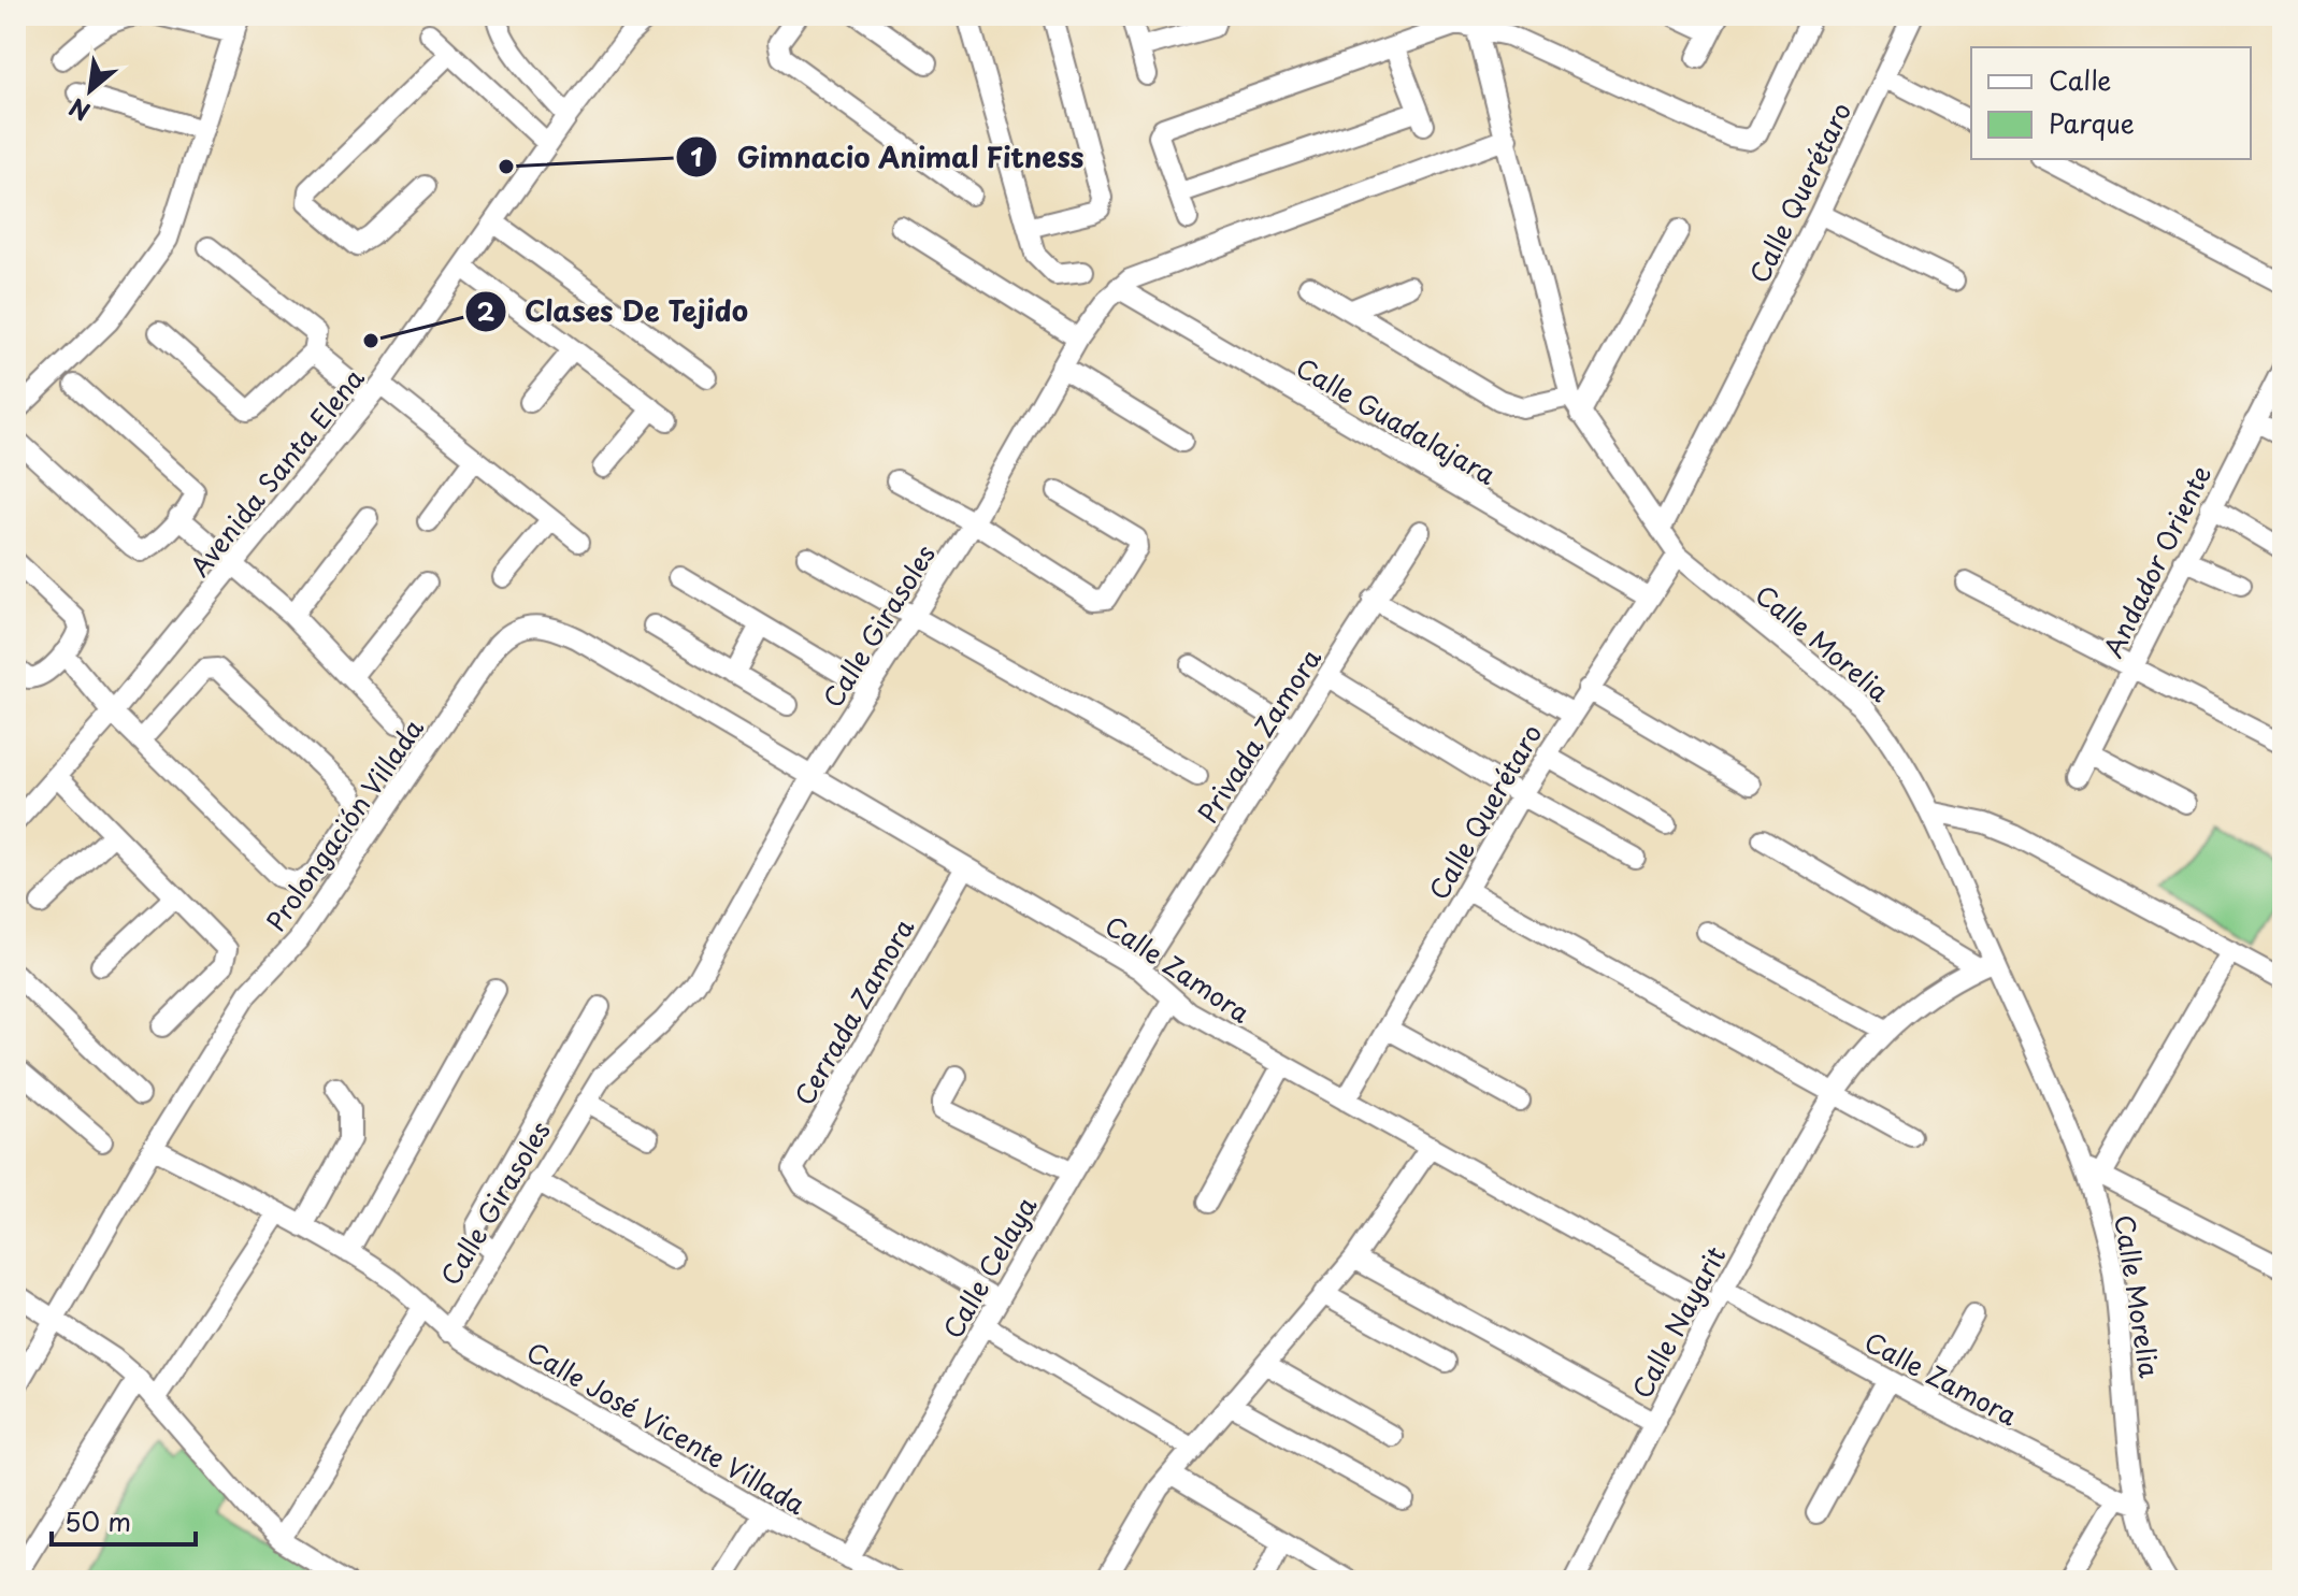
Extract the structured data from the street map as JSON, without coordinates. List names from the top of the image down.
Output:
{
  "streets": {
    "street": [
      "Calle Querétaro",
      "Calle Guadalajara",
      "Avenida Santa Elena",
      "Andador Oriente",
      "Calle Girasoles",
      "Calle Morelia",
      "Privada Zamora",
      "Prolongación Villada",
      "Calle Zamora",
      "Cerrada Zamora",
      "Calle Celaya",
      "Calle Nayarit",
      "Calle José Vicente Villada"
    ]
  },
  "crossings": [
    ["Calle Querétaro", "Calle Guadalajara"],
    ["Calle Querétaro", "Calle Morelia"],
    ["Calle Querétaro", "Calle Zamora"],
    ["Calle Guadalajara", "Calle Girasoles"],
    ["Calle Girasoles", "Calle Morelia"],
    ["Calle Girasoles", "Calle Zamora"],
    ["Calle Girasoles", "Calle José Vicente Villada"],
    ["Calle Morelia", "Calle Zamora"],
    ["Calle Morelia", "Calle Nayarit"],
    ["Privada Zamora", "Calle Zamora"],
    ["Prolongación Villada", "Calle Zamora"],
    ["Calle Zamora", "Cerrada Zamora"],
    ["Calle Zamora", "Calle Celaya"],
    ["Calle Zamora", "Calle Nayarit"],
    ["Cerrada Zamora", "Calle Celaya"],
    ["Calle Celaya", "Calle José Vicente Villada"]
  ],
  "places": ["Gimnacio Animal Fitness", "Clases De Tejido"],
  "legend": ["Calle", "Parque"],
  "scale_bar": "50 m",
  "north": "bottom left"
}
